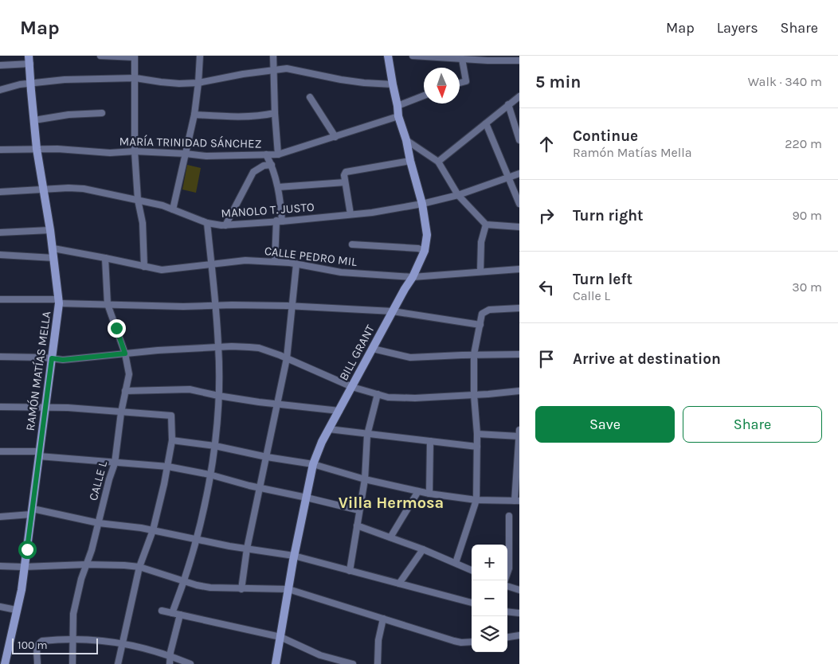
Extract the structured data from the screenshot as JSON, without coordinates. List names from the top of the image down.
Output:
{
  "streets": {
    "street": [
      "MARÍA TRINIDAD SÁNCHEZ",
      "MANOLO T. JUSTO",
      "CALLE PEDRO MIL",
      "BILL GRANT",
      "RAMÓN MATÍAS MELLA",
      "CALLE L"
    ]
  },
  "crossings": [
    ["MARÍA TRINIDAD SÁNCHEZ", "BILL GRANT"],
    ["MARÍA TRINIDAD SÁNCHEZ", "RAMÓN MATÍAS MELLA"],
    ["MANOLO T. JUSTO", "BILL GRANT"],
    ["MANOLO T. JUSTO", "RAMÓN MATÍAS MELLA"],
    ["CALLE PEDRO MIL", "BILL GRANT"],
    ["CALLE PEDRO MIL", "RAMÓN MATÍAS MELLA"],
    ["CALLE PEDRO MIL", "CALLE L"]
  ],
  "districts": ["Villa Hermosa"],
  "scale_bar": "100 m",
  "north": "bottom",
  "page": {
    "header": "Map",
    "nav": ["Map", "Layers", "Share"],
    "heading": ["5 min", "Walk · 340 m"],
    "list": [
      ["Continue", "Ramón Matías Mella", "220 m"],
      ["Turn right", "90 m"],
      ["Turn left", "Calle L", "30 m"],
      "Arrive at destination"
    ],
    "buttons": ["Save", "Share"],
    "map_buttons": ["+", "−"],
    "scale": "100 m"
  }
}
